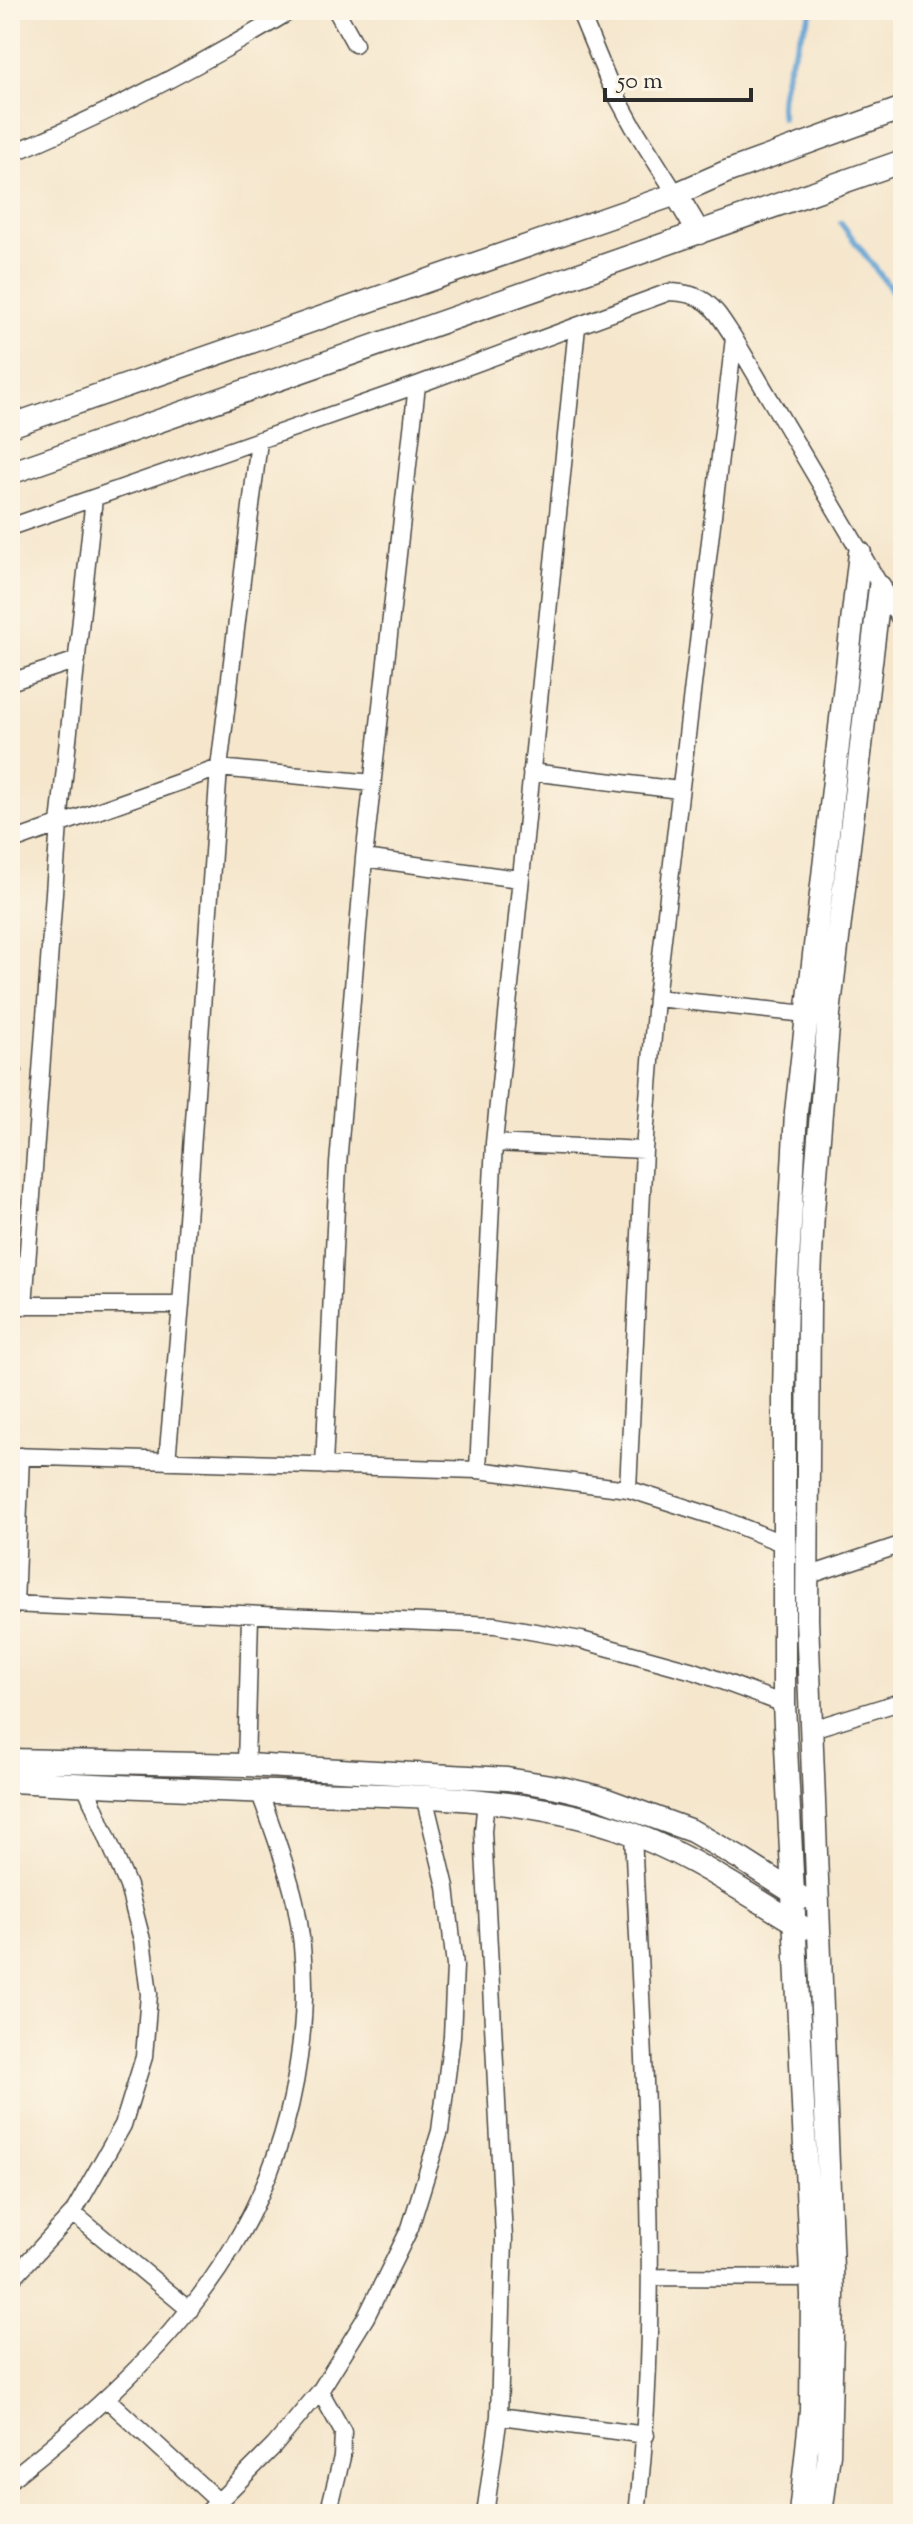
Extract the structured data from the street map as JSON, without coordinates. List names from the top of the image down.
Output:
{
  "scale_bar": "50 m"
}
